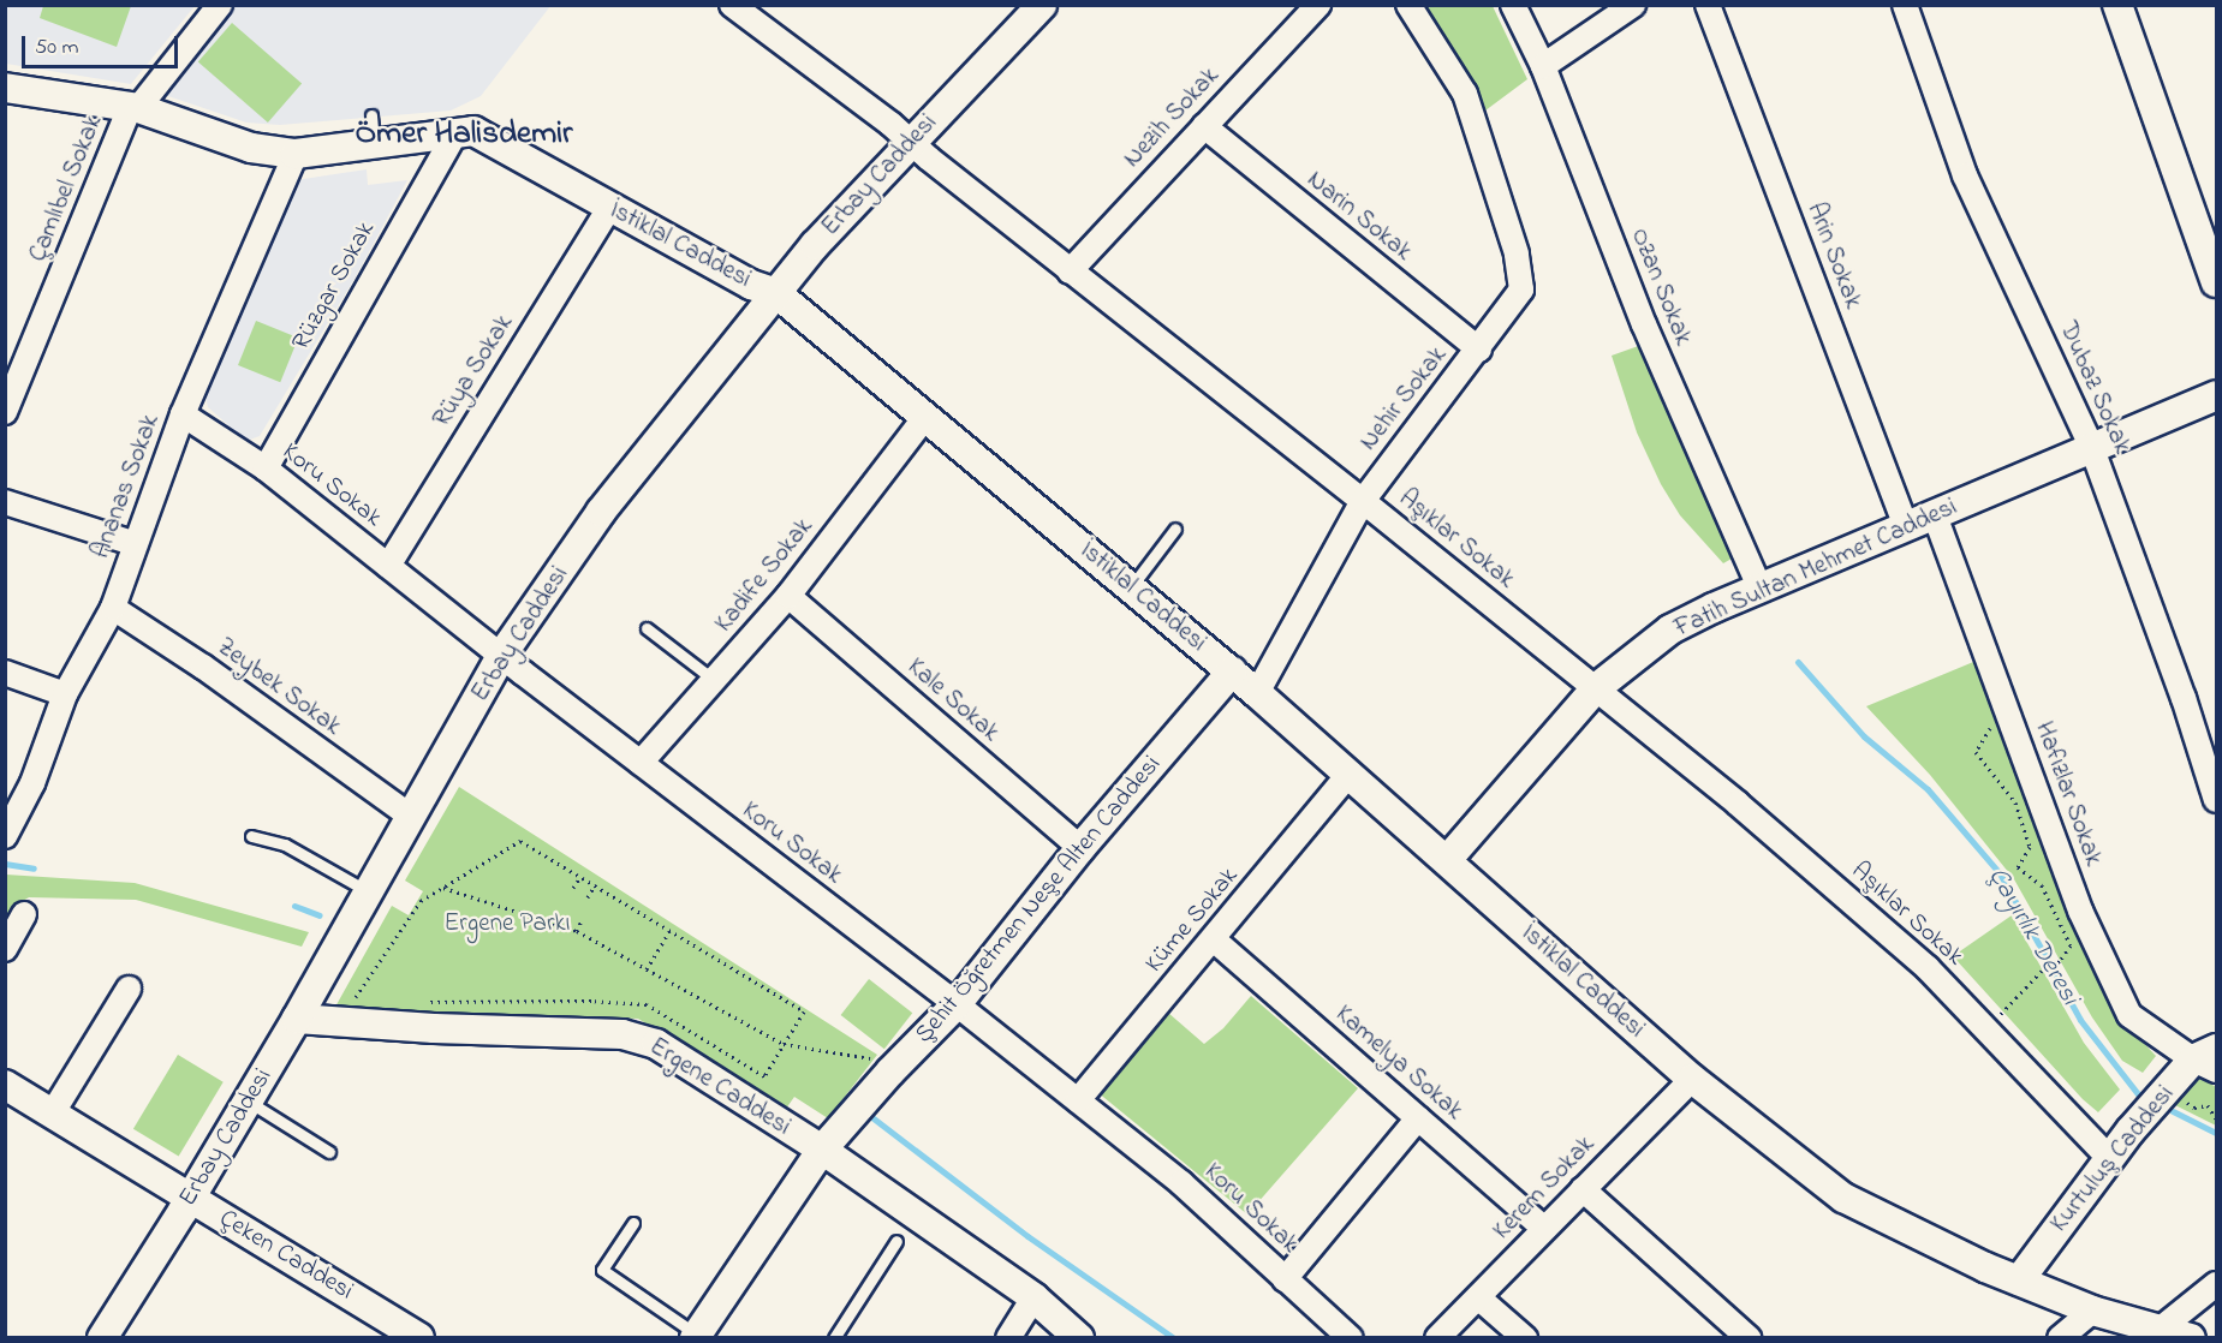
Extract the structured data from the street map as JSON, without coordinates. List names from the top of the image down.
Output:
{
  "streets": {
    "street": [
      "Nezih Sokak",
      "Erbay Caddesi",
      "Çamlıbel Sokak",
      "Narin Sokak",
      "İstiklal Caddesi",
      "Arin Sokak",
      "Rüzgar Sokak",
      "Ozan Sokak",
      "Rüya Sokak",
      "Dubaz Sokak",
      "Nehir Sokak",
      "Koru Sokak",
      "Ananas Sokak",
      "Aşıklar Sokak",
      "Fatih Sultan Mehmet Caddesi",
      "Kadife Sokak",
      "Zeybek Sokak",
      "Kale Sokak",
      "Hafızlar Sokak",
      "Şehit Öğretmen Neşe Alten Caddesi",
      "Küme Sokak",
      "Kamelya Sokak",
      "Ergene Caddesi",
      "Kurtuluş Caddesi",
      "Kerem Sokak",
      "Çeken Caddesi"
    ]
  },
  "crossings": [
    ["Nezih Sokak", "Narin Sokak"],
    ["Nezih Sokak", "Aşıklar Sokak"],
    ["Erbay Caddesi", "İstiklal Caddesi"],
    ["Erbay Caddesi", "Koru Sokak"],
    ["Erbay Caddesi", "Aşıklar Sokak"],
    ["Erbay Caddesi", "Zeybek Sokak"],
    ["Erbay Caddesi", "Ergene Caddesi"],
    ["Erbay Caddesi", "Çeken Caddesi"],
    ["Çamlıbel Sokak", "İstiklal Caddesi"],
    ["Narin Sokak", "Nehir Sokak"],
    ["İstiklal Caddesi", "Rüzgar Sokak"],
    ["İstiklal Caddesi", "Rüya Sokak"],
    ["İstiklal Caddesi", "Nehir Sokak"],
    ["İstiklal Caddesi", "Ananas Sokak"],
    ["İstiklal Caddesi", "Fatih Sultan Mehmet Caddesi"],
    ["İstiklal Caddesi", "Kadife Sokak"],
    ["İstiklal Caddesi", "Şehit Öğretmen Neşe Alten Caddesi"],
    ["İstiklal Caddesi", "Küme Sokak"],
    ["İstiklal Caddesi", "Kurtuluş Caddesi"],
    ["İstiklal Caddesi", "Kerem Sokak"],
    ["Arin Sokak", "Fatih Sultan Mehmet Caddesi"],
    ["Rüzgar Sokak", "Koru Sokak"],
    ["Ozan Sokak", "Fatih Sultan Mehmet Caddesi"],
    ["Rüya Sokak", "Koru Sokak"],
    ["Dubaz Sokak", "Fatih Sultan Mehmet Caddesi"],
    ["Nehir Sokak", "Aşıklar Sokak"],
    ["Koru Sokak", "Ananas Sokak"],
    ["Koru Sokak", "Kadife Sokak"],
    ["Koru Sokak", "Şehit Öğretmen Neşe Alten Caddesi"],
    ["Koru Sokak", "Küme Sokak"],
    ["Ananas Sokak", "Zeybek Sokak"],
    ["Aşıklar Sokak", "Fatih Sultan Mehmet Caddesi"],
    ["Aşıklar Sokak", "Kurtuluş Caddesi"],
    ["Fatih Sultan Mehmet Caddesi", "Hafızlar Sokak"],
    ["Kadife Sokak", "Kale Sokak"],
    ["Kale Sokak", "Şehit Öğretmen Neşe Alten Caddesi"],
    ["Hafızlar Sokak", "Kurtuluş Caddesi"],
    ["Şehit Öğretmen Neşe Alten Caddesi", "Ergene Caddesi"],
    ["Küme Sokak", "Kamelya Sokak"],
    ["Kamelya Sokak", "Kerem Sokak"]
  ],
  "districts": ["Ömer Halisdemir"],
  "water": ["Çayırlık Deresi"],
  "parks": ["Ergene Parkı"],
  "scale_bar": "50 m"
}
